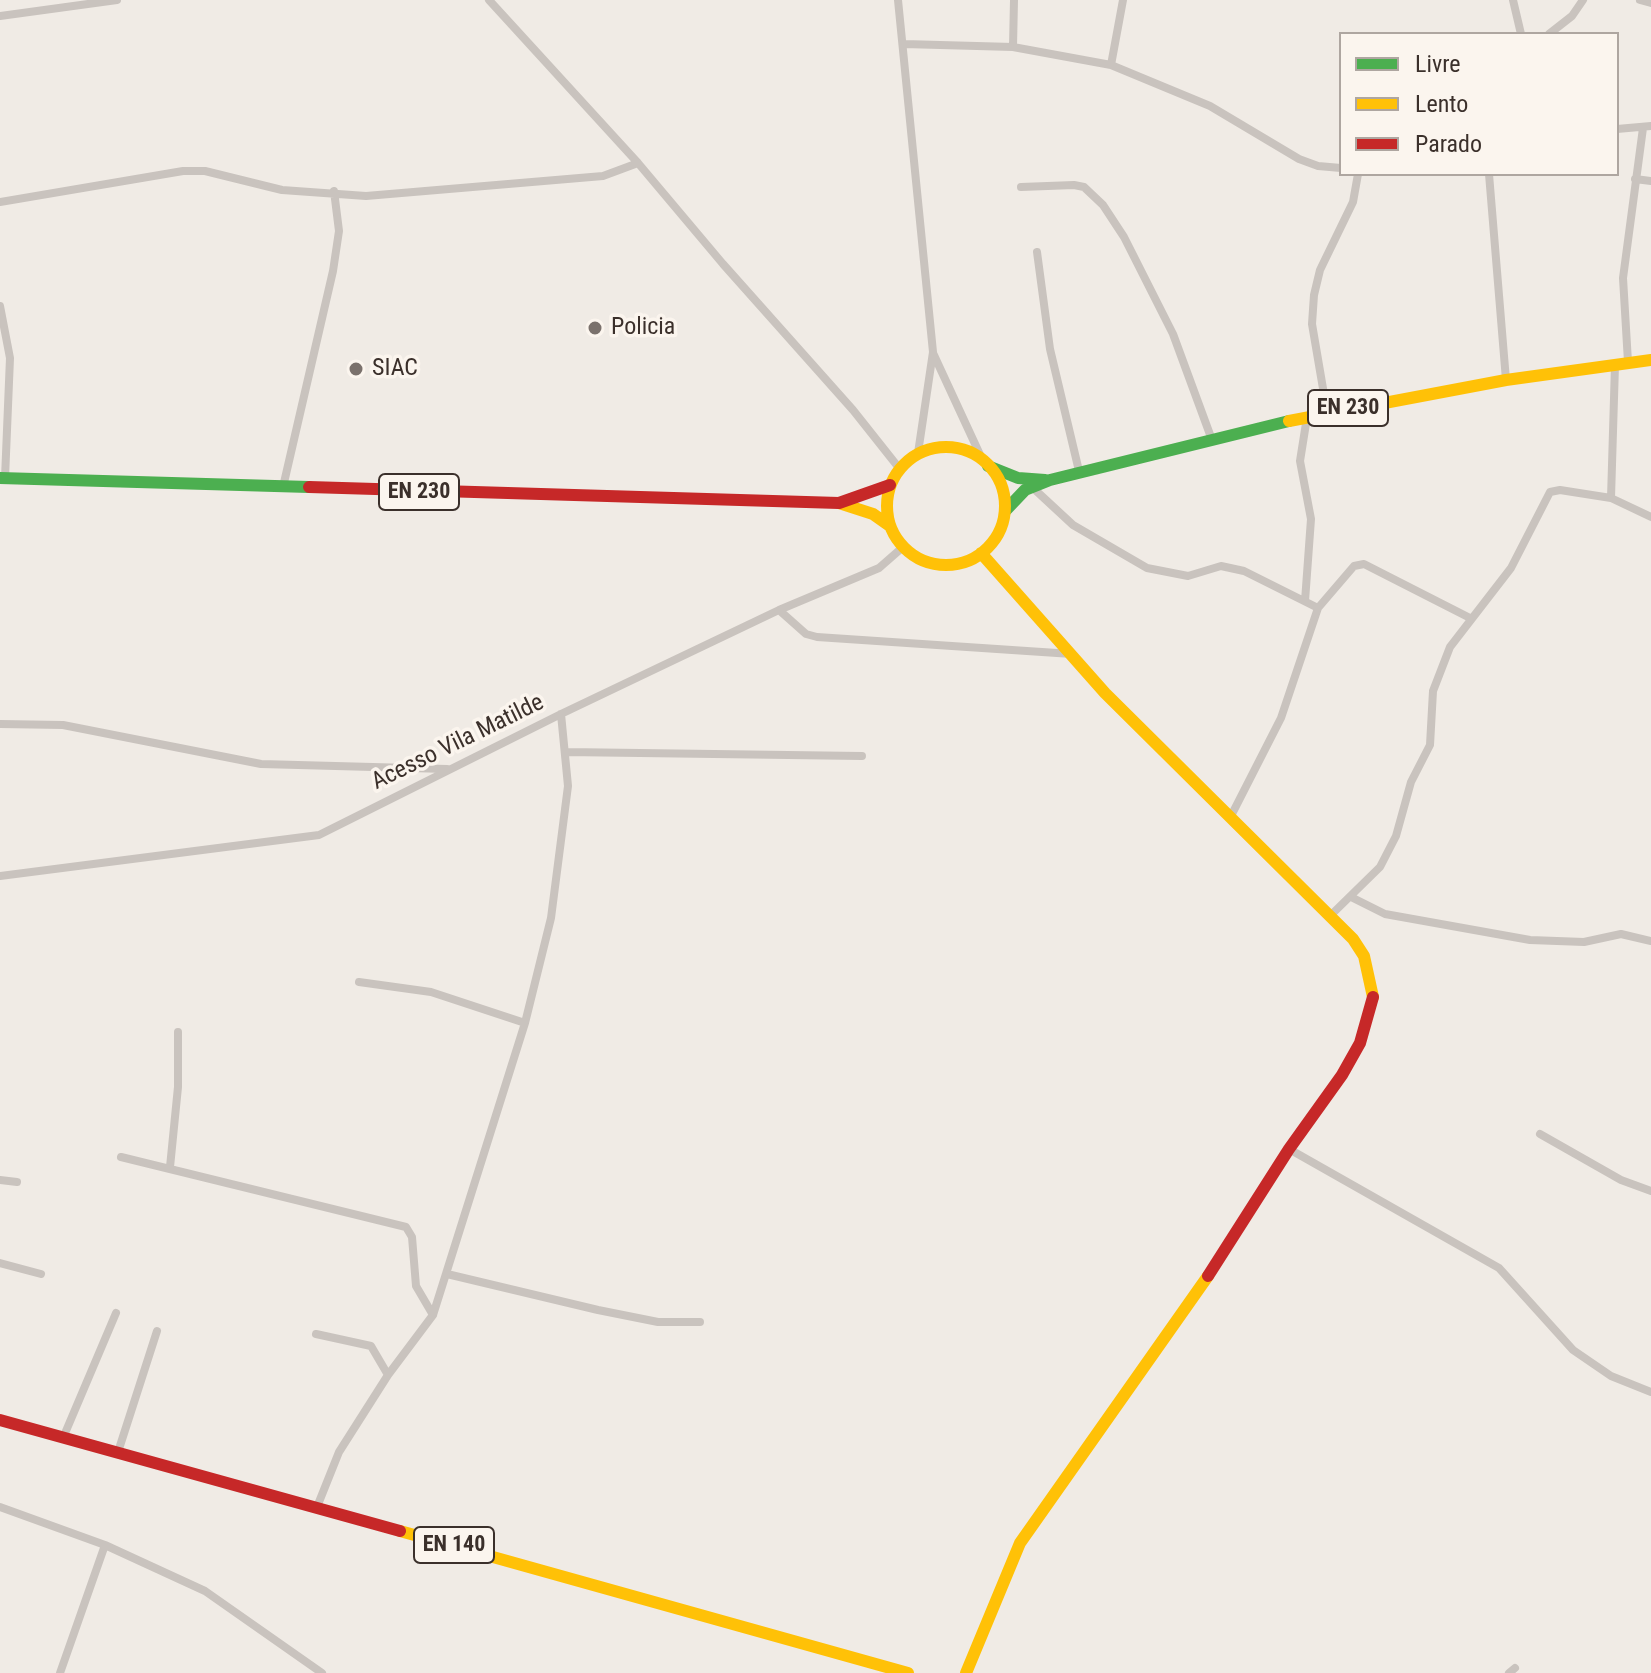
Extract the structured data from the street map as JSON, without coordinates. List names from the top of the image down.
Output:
{
  "streets": {
    "main road": ["EN 230", "EN 140"],
    "street": ["Acesso Vila Matilde"]
  },
  "crossings": [
    ["EN 230", "Acesso Vila Matilde"]
  ],
  "places": ["Policia", "SIAC"],
  "legend": ["Livre", "Lento", "Parado"]
}
